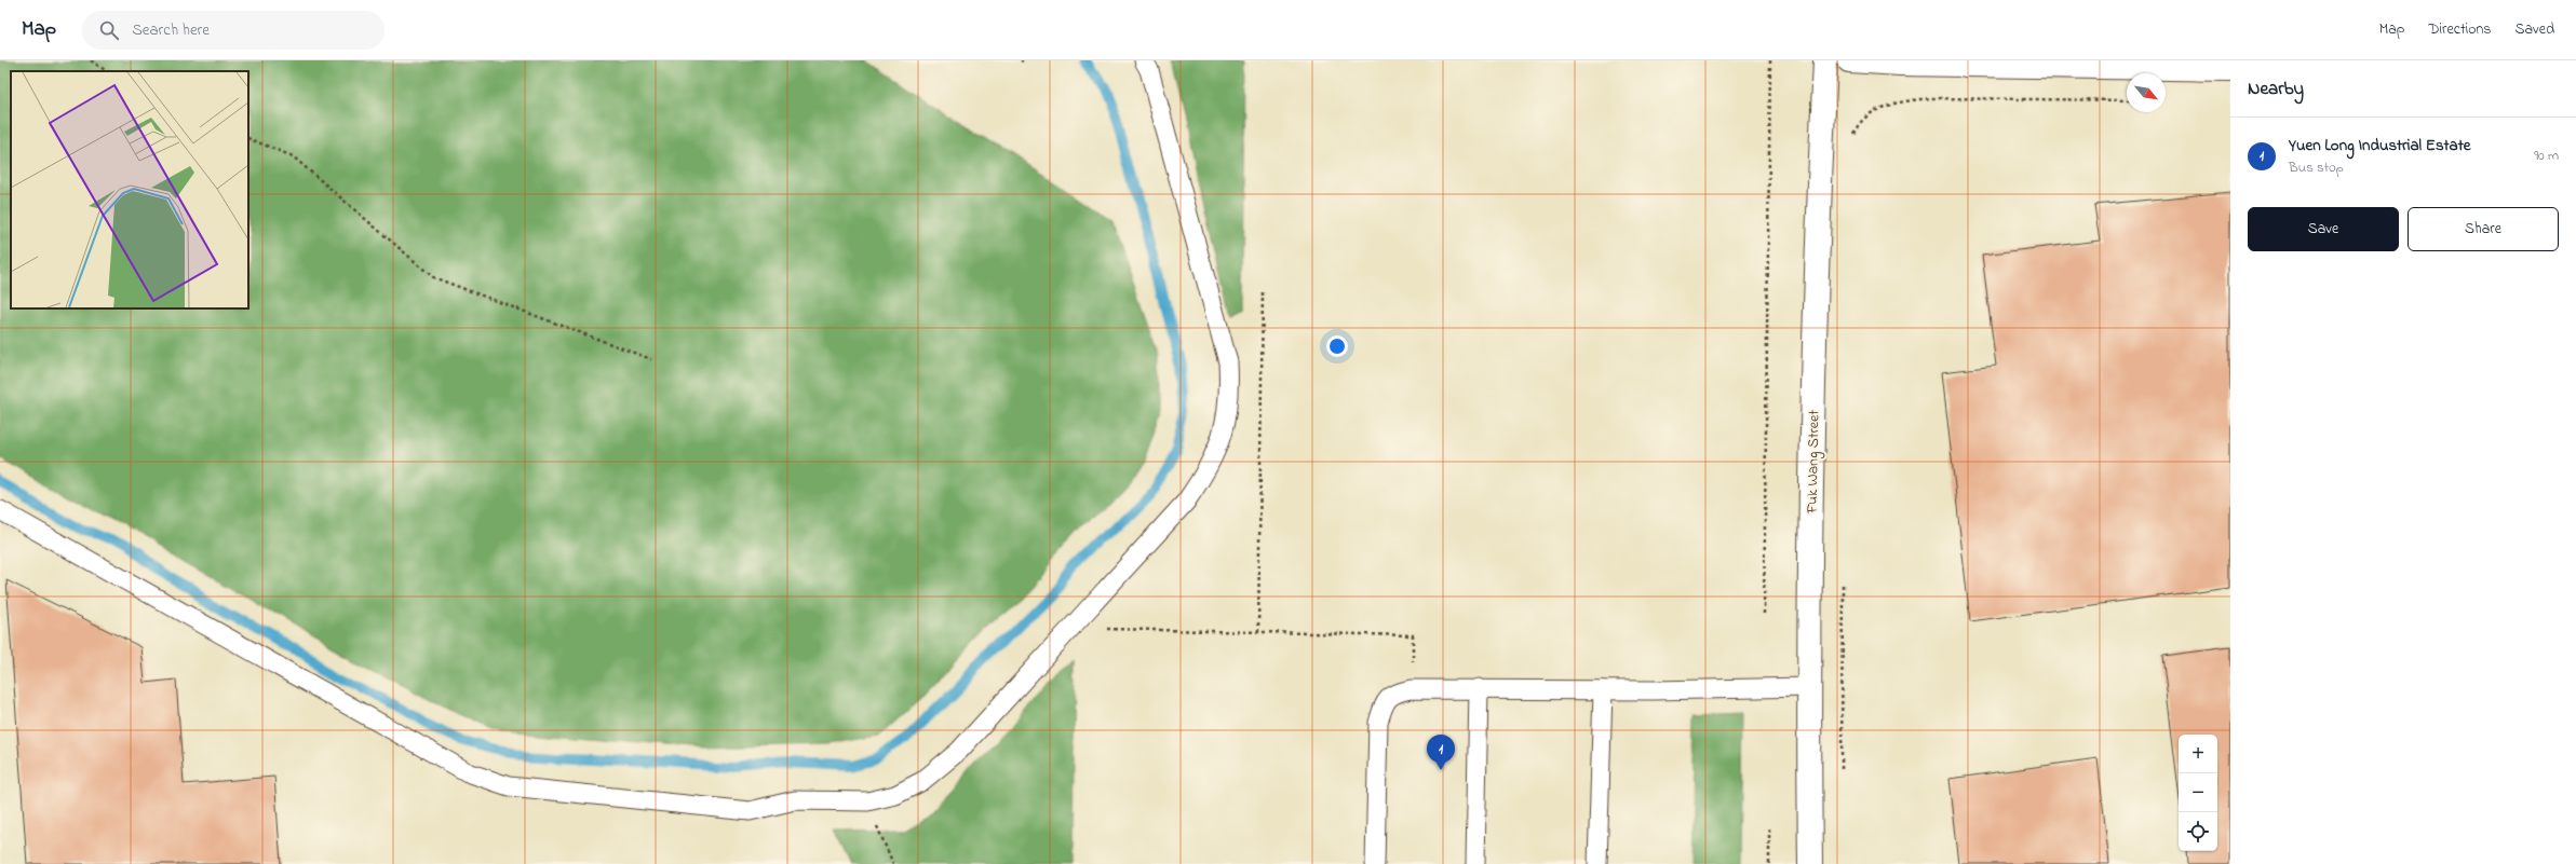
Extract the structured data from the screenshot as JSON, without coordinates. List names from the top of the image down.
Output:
{
  "streets": {
    "street": ["Fuk Wang Street"]
  },
  "north": "bottom right",
  "page": {
    "header": "Map",
    "search": "Search here",
    "nav": ["Map", "Directions", "Saved"],
    "heading": "Nearby",
    "list": [
      {
        "mark": "1",
        "name": "Yuen Long Industrial Estate",
        "note": "Bus stop",
        "value": "90 m"
      }
    ],
    "buttons": ["Save", "Share"],
    "map_buttons": ["+", "−"],
    "pins": "1"
  }
}
